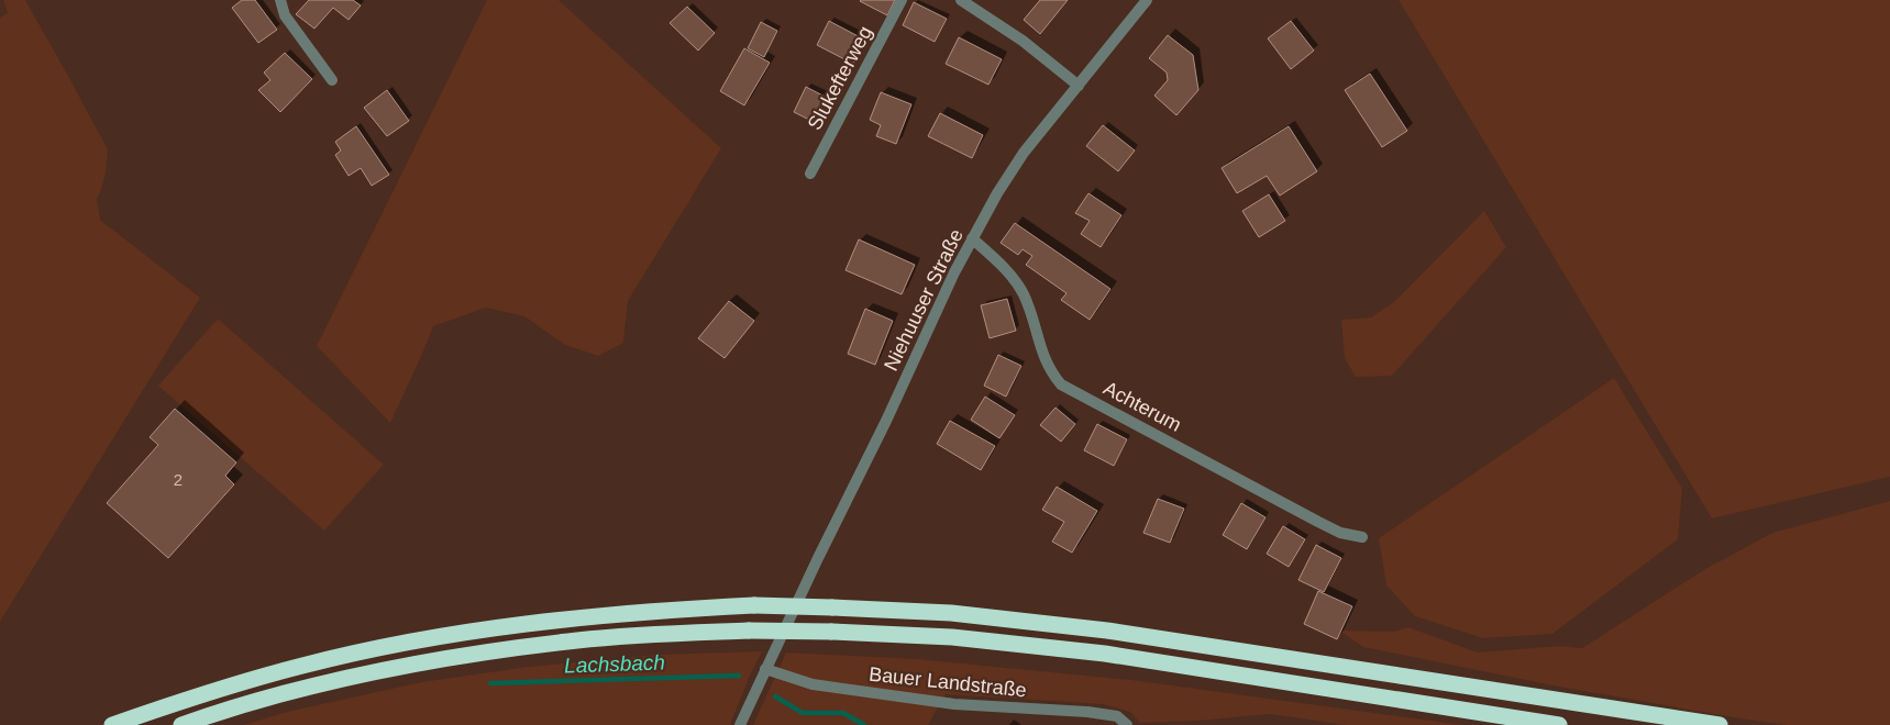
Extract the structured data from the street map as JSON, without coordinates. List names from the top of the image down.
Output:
{
  "streets": {
    "street": [
      "Slukefterweg",
      "Niehuuser Straße",
      "Achterum",
      "Bauer Landstraße"
    ]
  },
  "crossings": [
    ["Niehuuser Straße", "Achterum"],
    ["Niehuuser Straße", "Bauer Landstraße"]
  ],
  "water": ["Lachsbach"],
  "house_numbers": ["2"]
}
